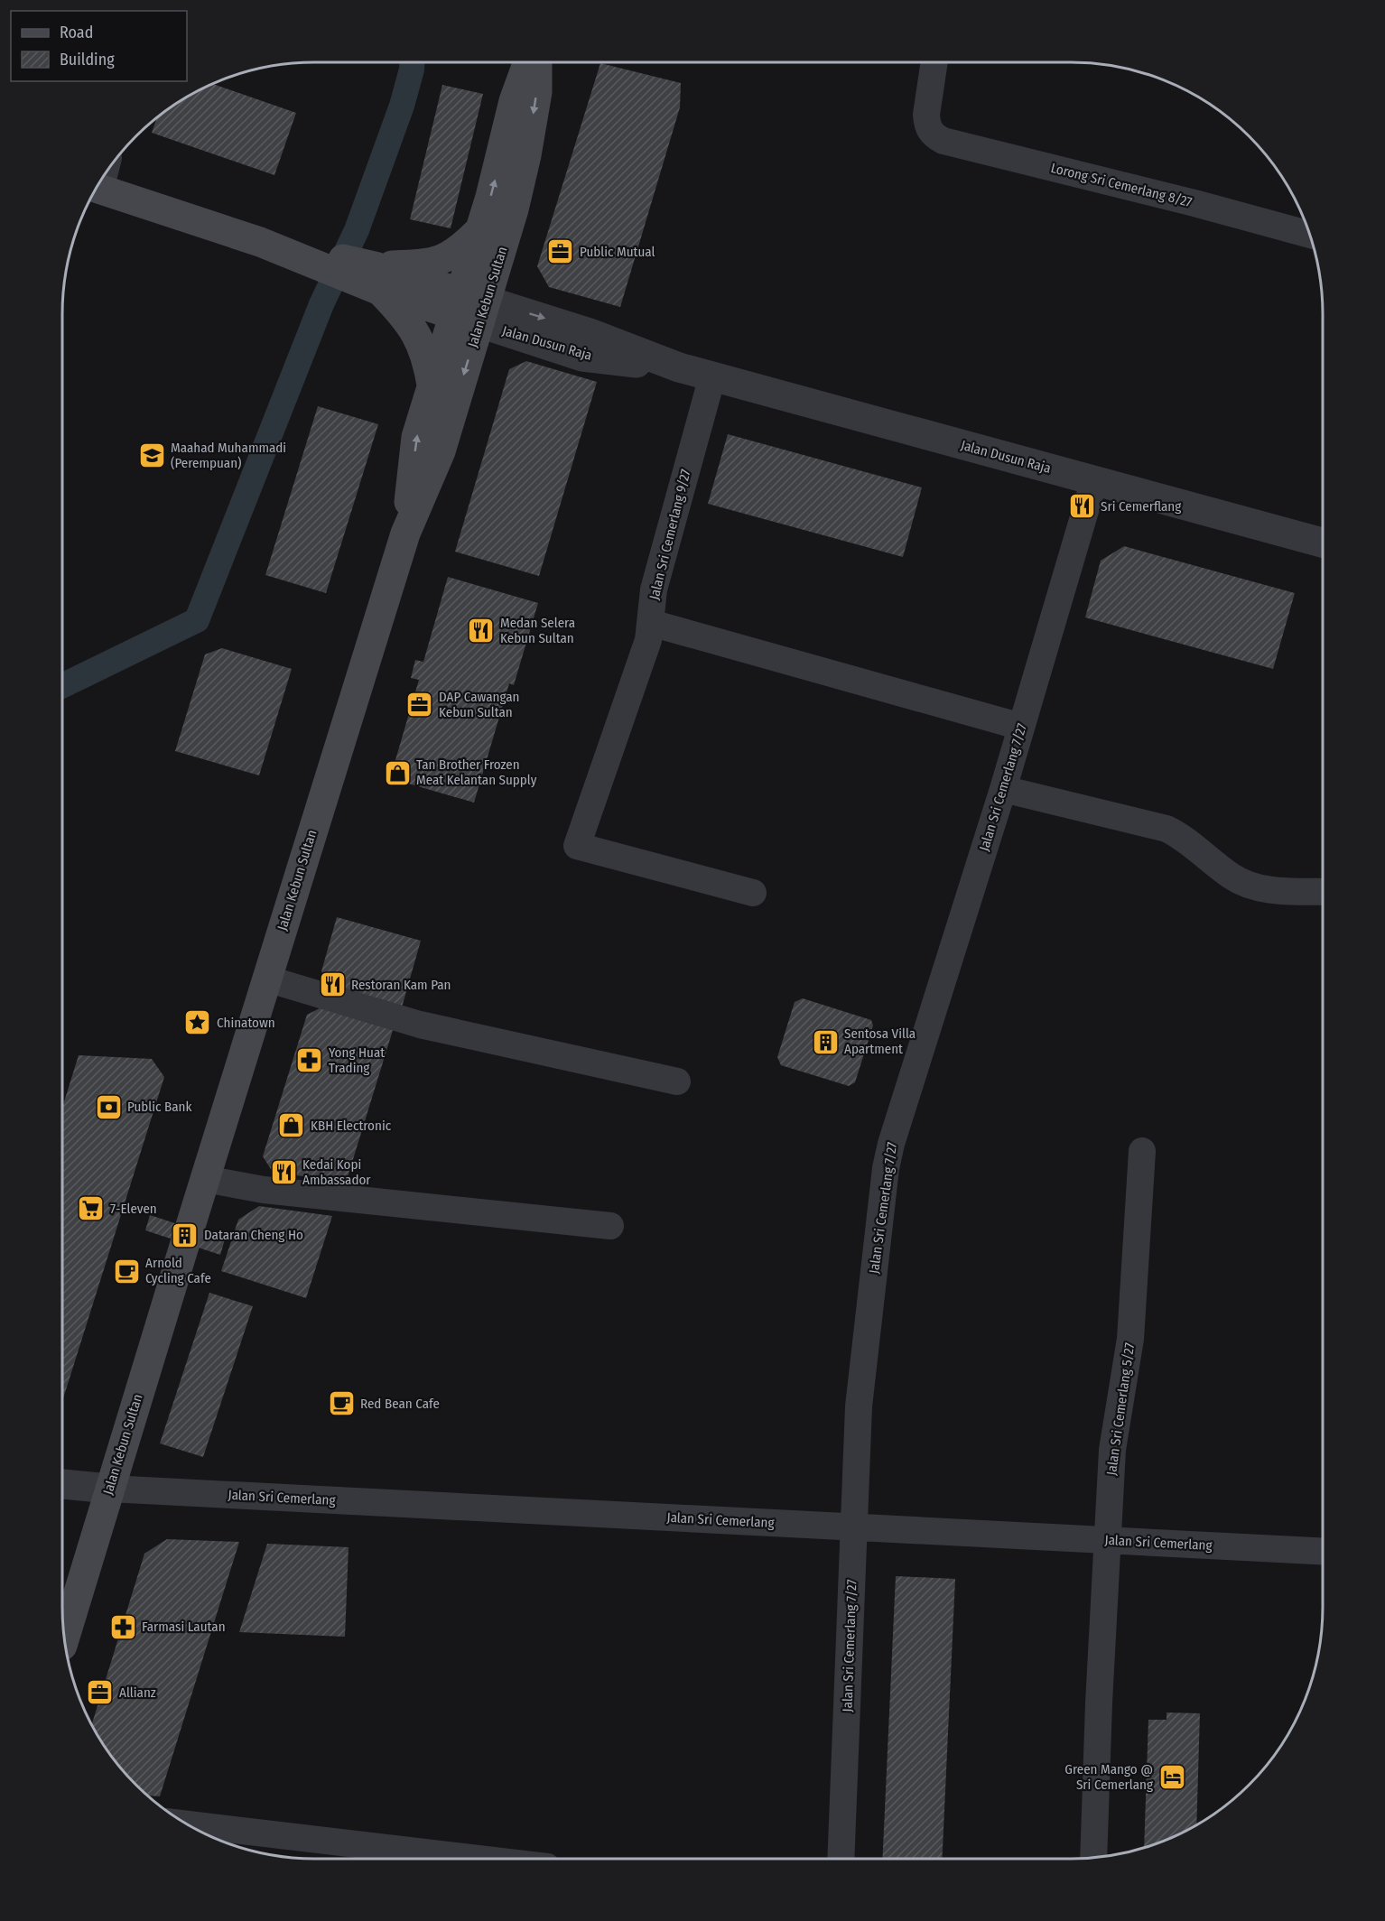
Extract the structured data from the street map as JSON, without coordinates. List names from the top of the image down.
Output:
{
  "streets": {
    "main road": ["Jalan Kebun Sultan"],
    "street": [
      "Lorong Sri Cemerlang 8/27",
      "Jalan Dusun Raja",
      "Jalan Sri Cemerlang 9/27",
      "Jalan Sri Cemerlang 7/27",
      "Jalan Sri Cemerlang 5/27",
      "Jalan Sri Cemerlang"
    ]
  },
  "crossings": [
    ["Jalan Kebun Sultan", "Jalan Dusun Raja"],
    ["Jalan Kebun Sultan", "Jalan Sri Cemerlang"],
    ["Jalan Dusun Raja", "Jalan Sri Cemerlang 9/27"],
    ["Jalan Dusun Raja", "Jalan Sri Cemerlang 7/27"],
    ["Jalan Sri Cemerlang 7/27", "Jalan Sri Cemerlang"],
    ["Jalan Sri Cemerlang 5/27", "Jalan Sri Cemerlang"]
  ],
  "places": {
    "office": ["Public Mutual", "DAP Cawangan Kebun Sultan", "Allianz"],
    "school or university": ["Maahad Muhammadi (Perempuan)"],
    "restaurant": [
      "Sri Cemerflang",
      "Medan Selera Kebun Sultan",
      "Restoran Kam Pan",
      "Kedai Kopi Ambassador"
    ],
    "shop": ["Tan Brother Frozen Meat Kelantan Supply", "KBH Electronic"],
    "place": ["Chinatown"],
    "building": ["Sentosa Villa Apartment", "Dataran Cheng Ho"],
    "pharmacy": ["Yong Huat Trading", "Farmasi Lautan"],
    "bank": ["Public Bank"],
    "supermarket": ["7-Eleven"],
    "cafe": ["Arnold Cycling Cafe", "Red Bean Cafe"],
    "hotel": ["Green Mango @ Sri Cemerlang"]
  },
  "legend": ["Road", "Building"]
}
